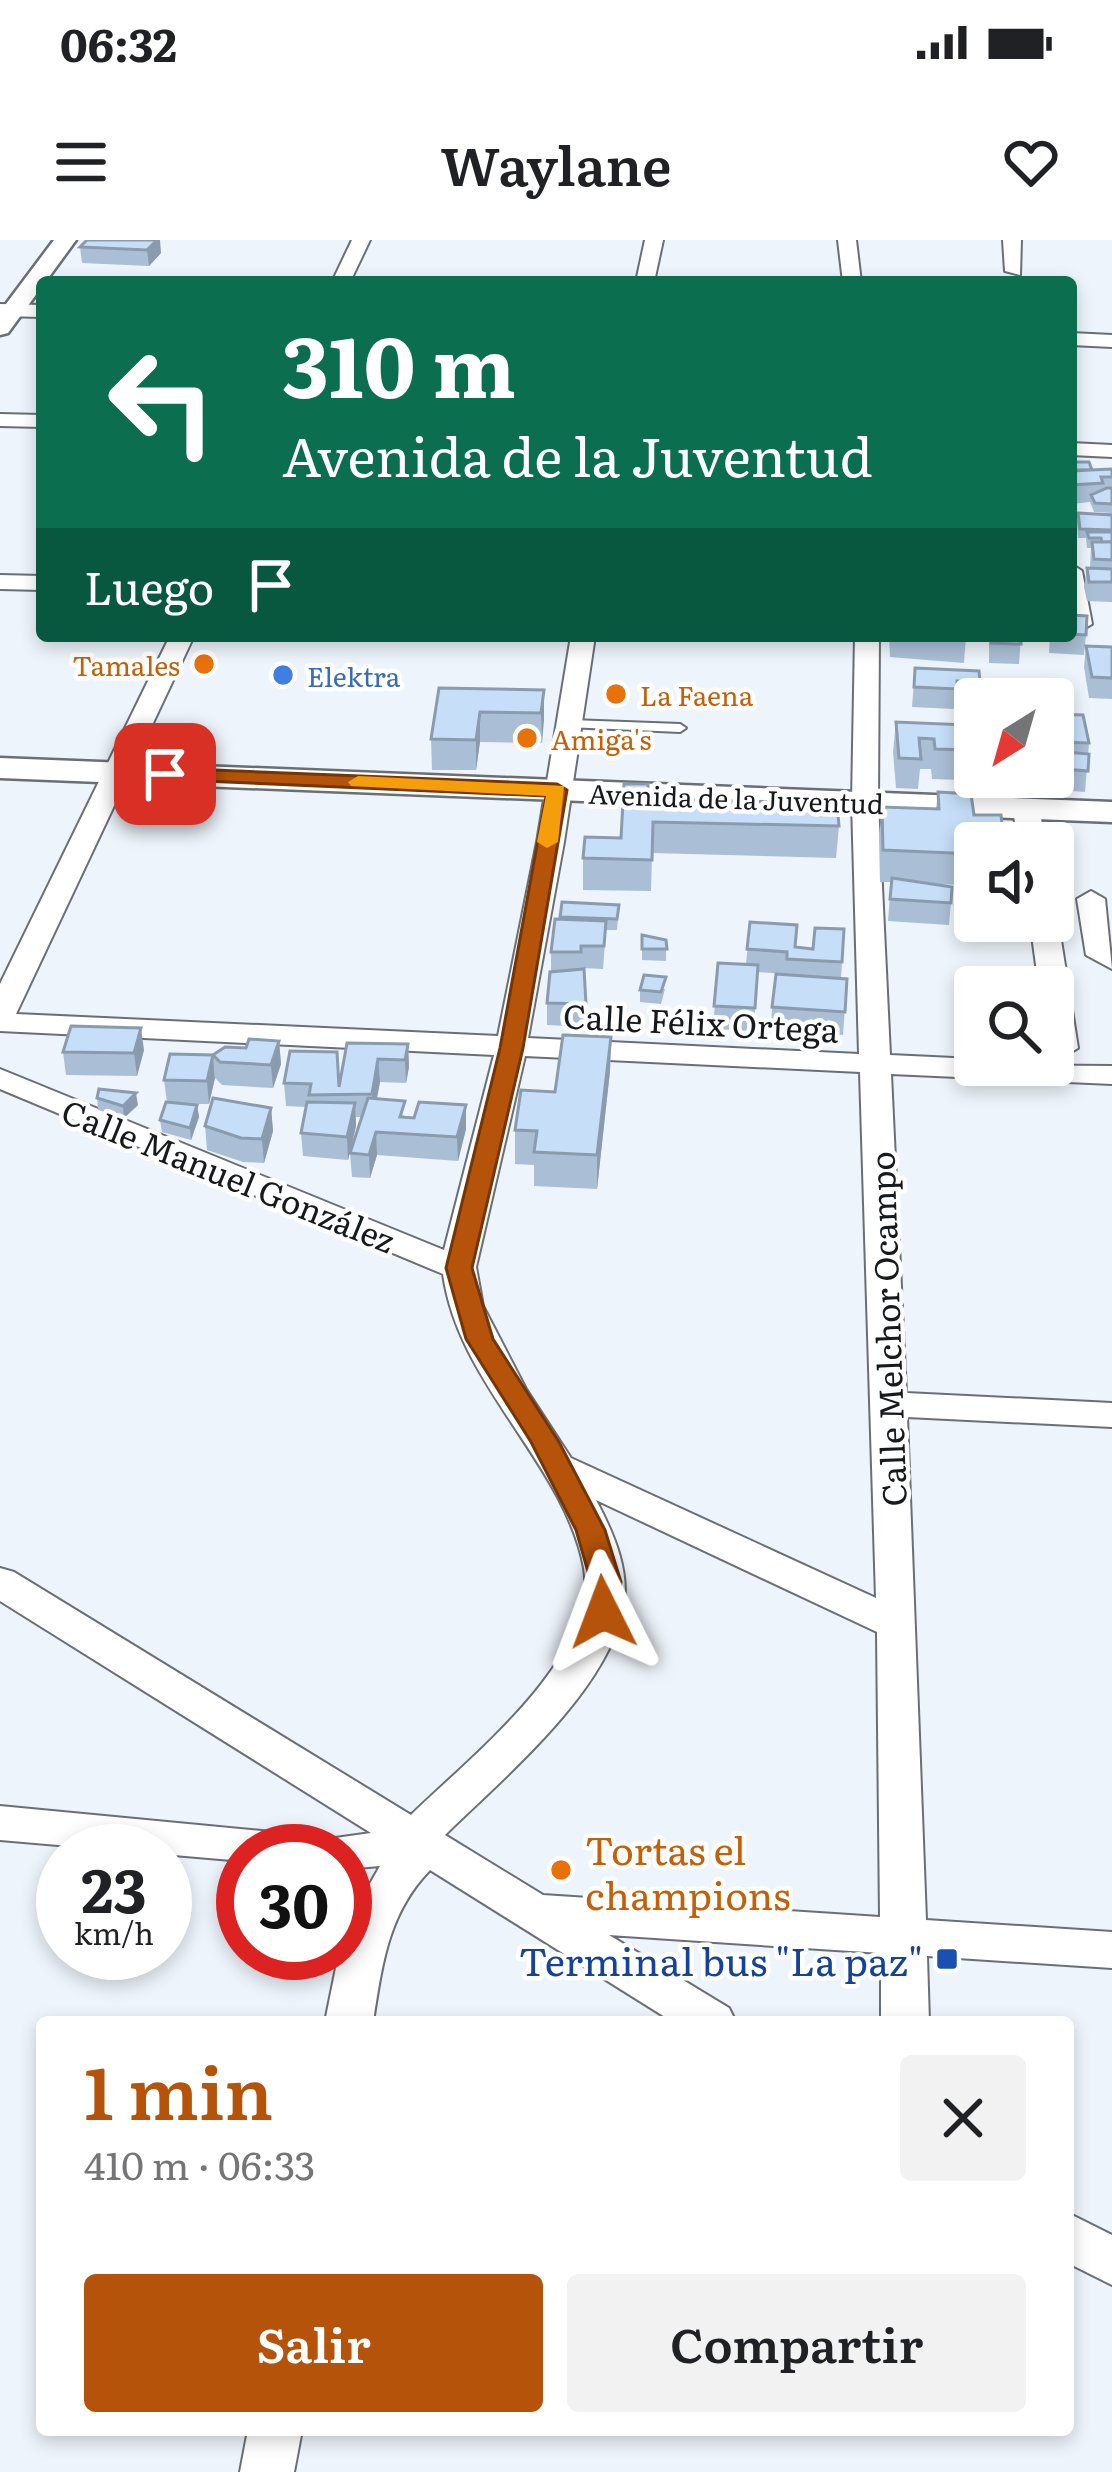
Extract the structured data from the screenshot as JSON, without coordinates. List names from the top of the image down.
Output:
{
  "streets": {
    "street": [
      "Avenida de la Juventud",
      "Calle Félix Ortega",
      "Calle Manuel González",
      "Calle Melchor Ocampo"
    ]
  },
  "crossings": [
    ["Avenida de la Juventud", "Calle Melchor Ocampo"],
    ["Calle Félix Ortega", "Calle Melchor Ocampo"]
  ],
  "places": {
    "other": [
      "Tamales",
      "Elektra",
      "La Faena",
      "Amiga's",
      "Tortas el champions"
    ],
    "transit": ["Terminal bus \"La paz\""]
  },
  "north": "bottom left",
  "page": {
    "status": "06:32",
    "header": "Waylane",
    "turn": ["310 m", "Avenida de la Juventud"],
    "then": "Luego",
    "speed": "23 km/h",
    "limit": "30",
    "heading": ["1 min", "410 m · 06:33"],
    "buttons": ["Salir", "Compartir"]
  }
}
